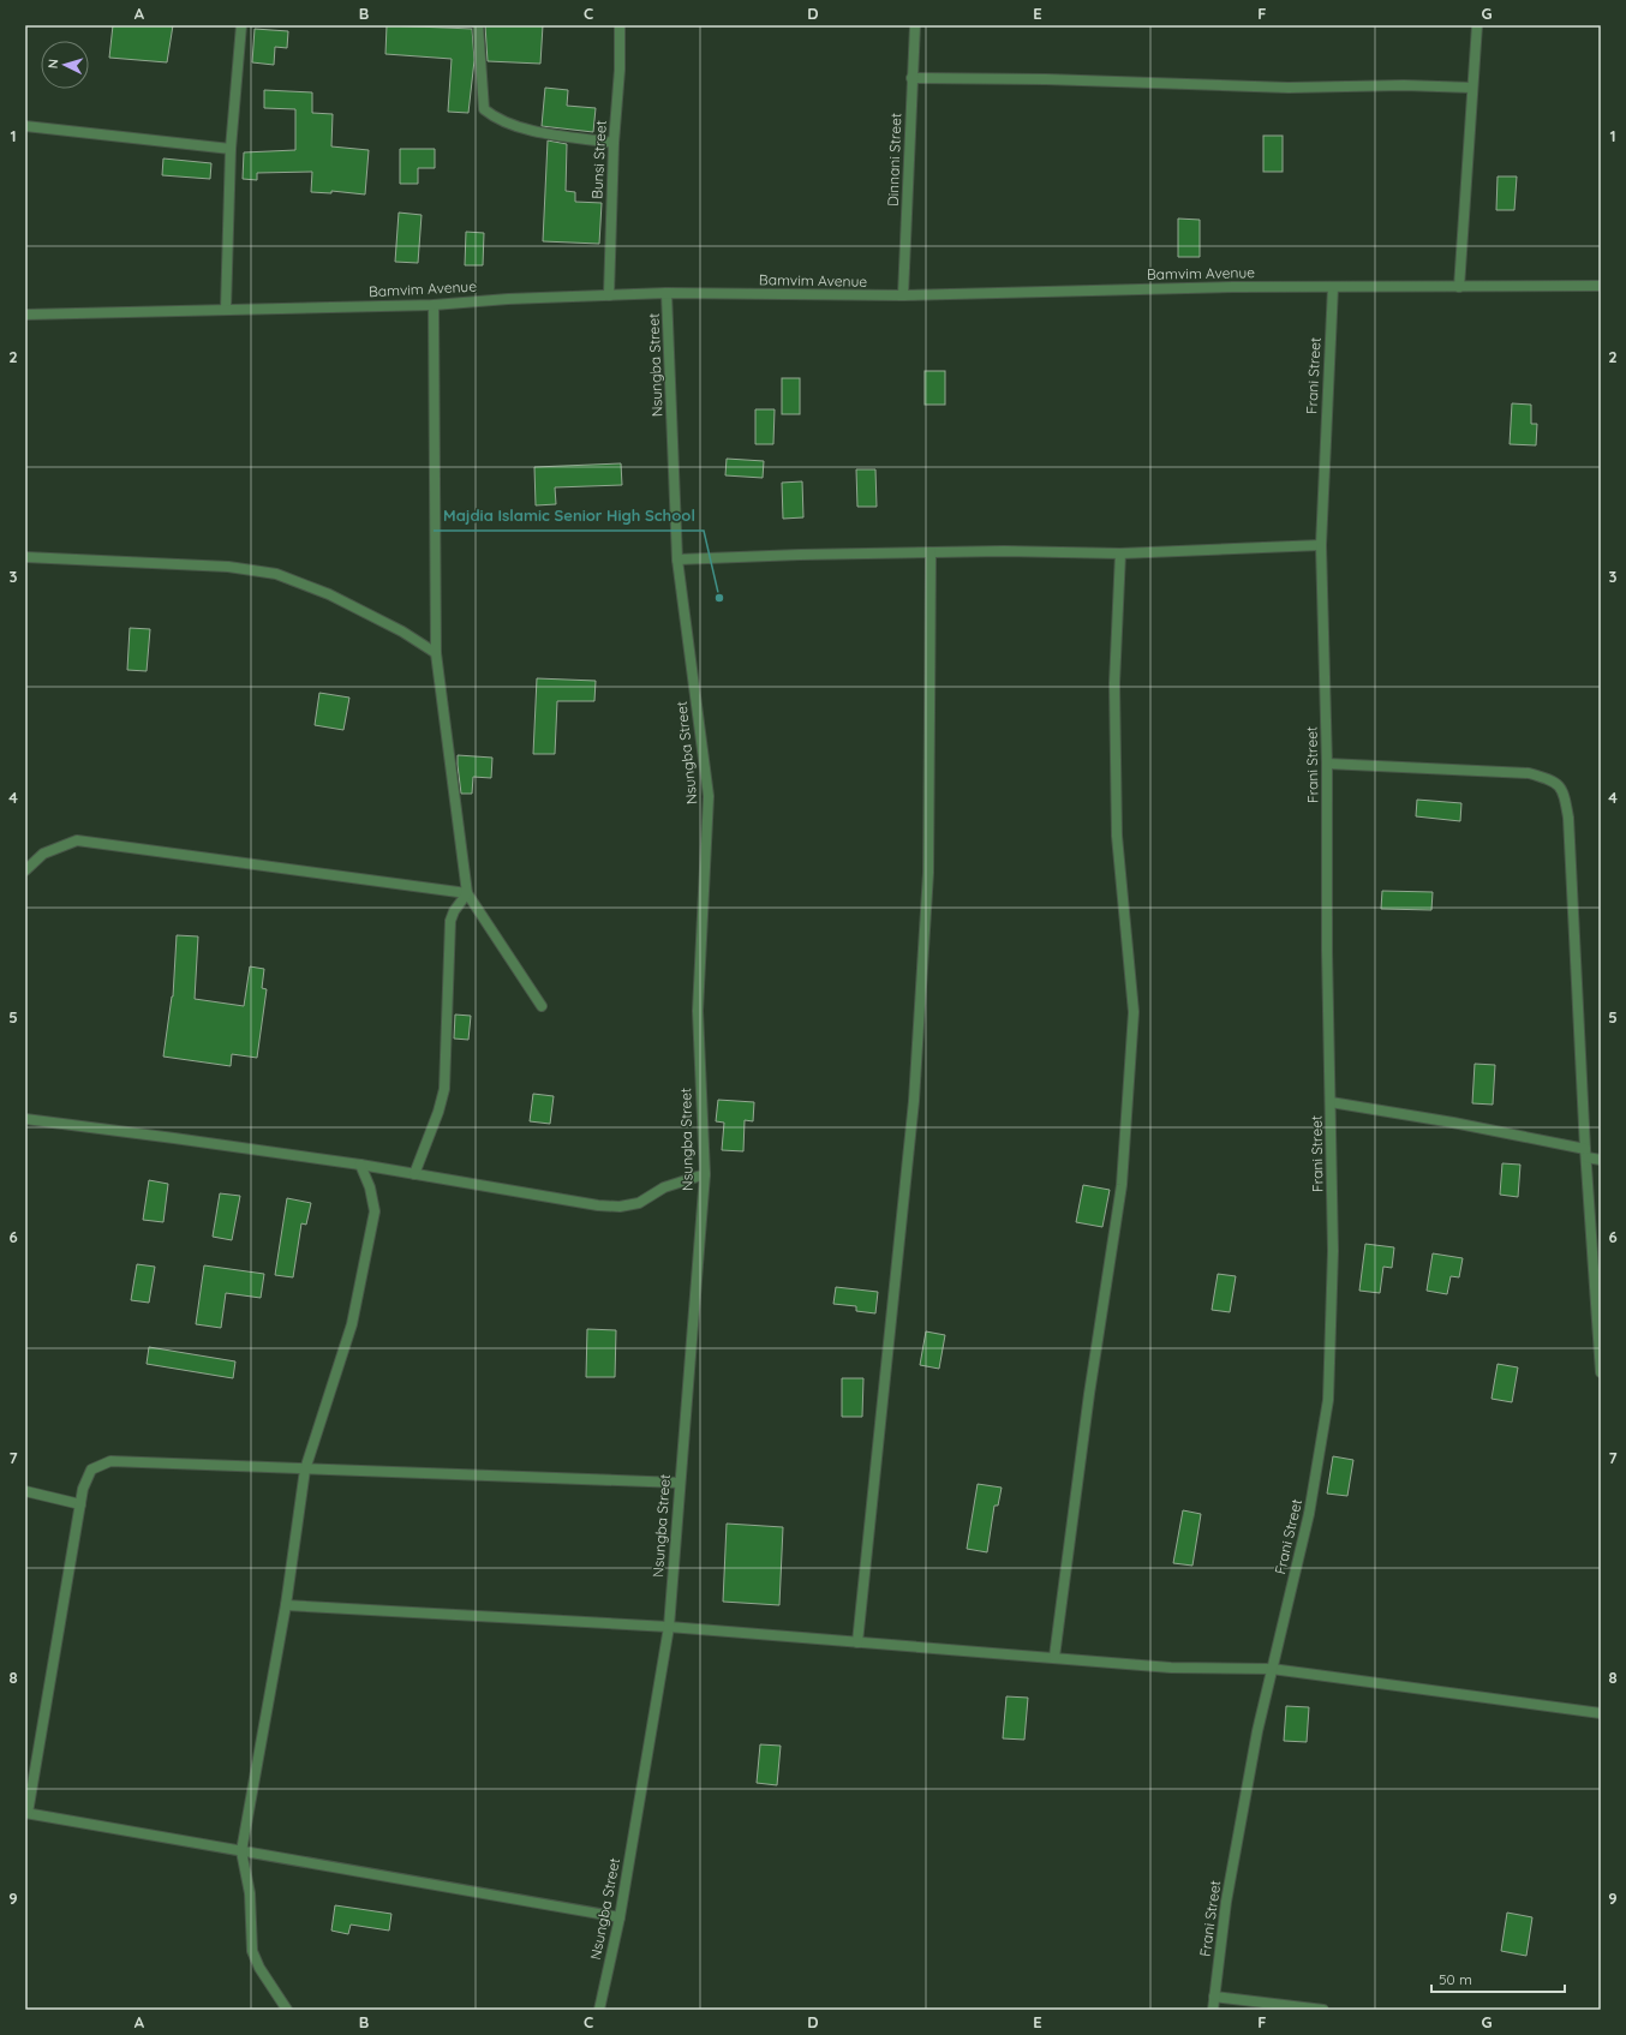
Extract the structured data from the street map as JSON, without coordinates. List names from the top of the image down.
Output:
{
  "streets": {
    "street": [
      "Bunsi Street",
      "Dinnani Street",
      "Bamvim Avenue",
      "Nsungba Street",
      "Frani Street"
    ]
  },
  "crossings": [
    ["Bunsi Street", "Bamvim Avenue"],
    ["Dinnani Street", "Bamvim Avenue"],
    ["Bamvim Avenue", "Nsungba Street"],
    ["Bamvim Avenue", "Frani Street"]
  ],
  "places": ["Majdia Islamic Senior High School"],
  "scale_bar": "50 m",
  "north": "left",
  "grid": {
    "columns": [
      "A",
      "B",
      "C",
      "D",
      "E",
      "F",
      "G"
    ],
    "rows": [
      "1",
      "2",
      "3",
      "4",
      "5",
      "6",
      "7",
      "8",
      "9"
    ]
  }
}
